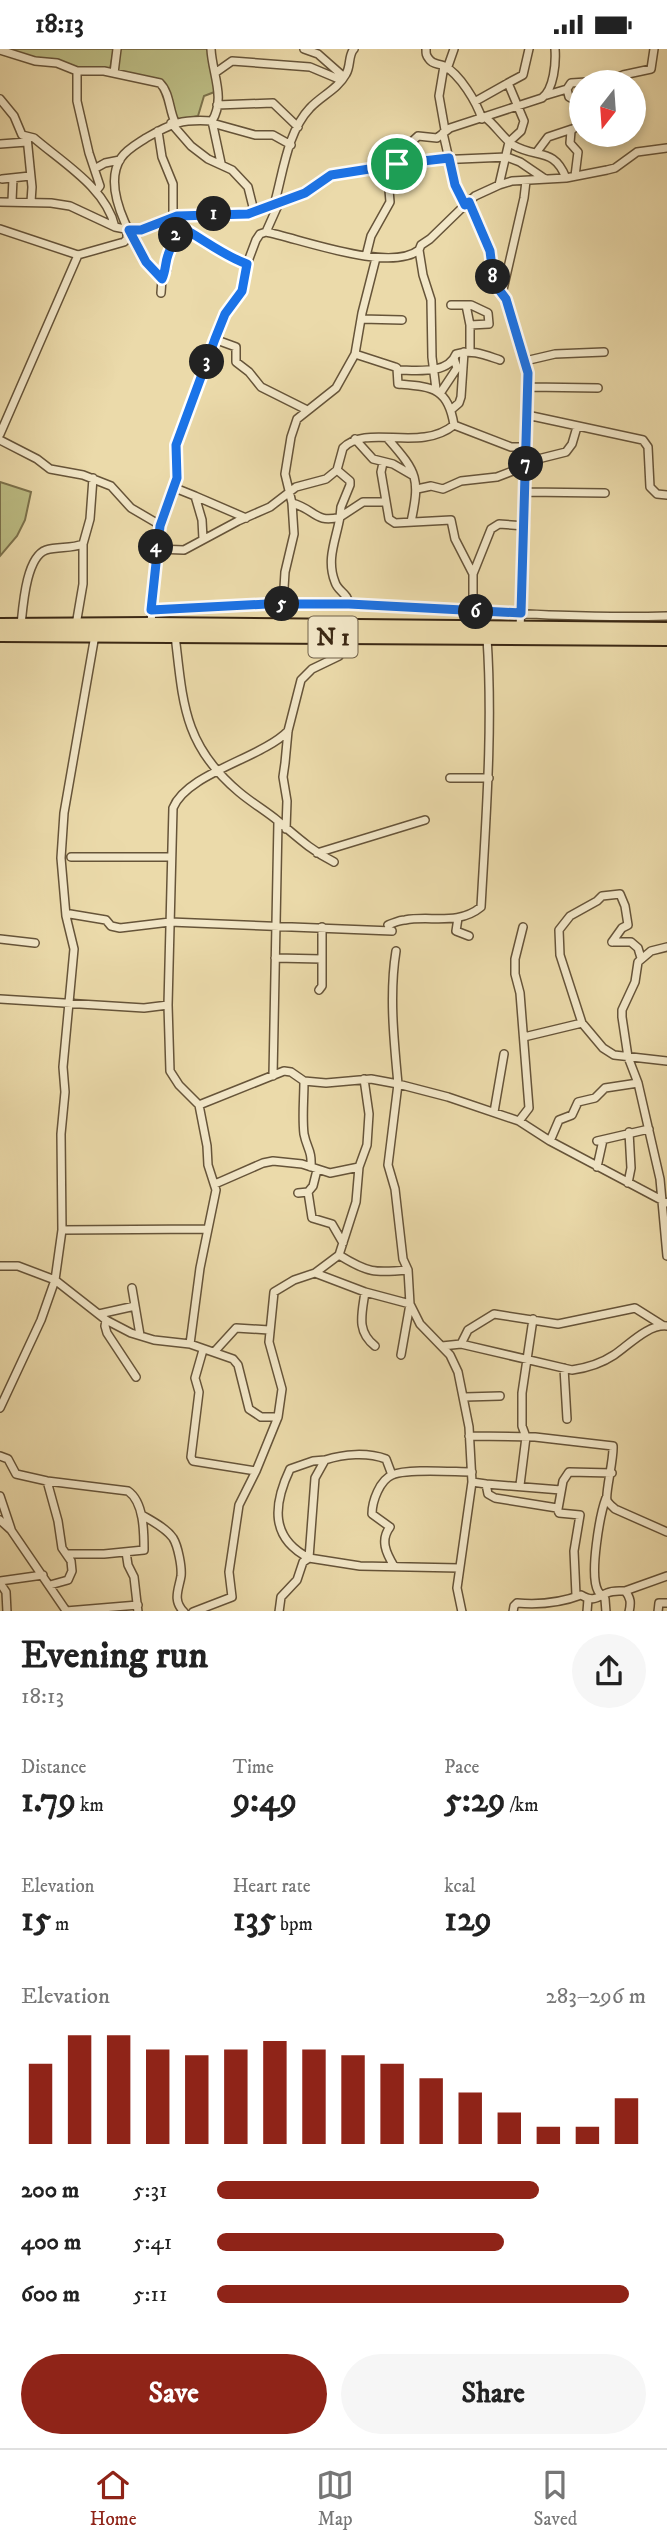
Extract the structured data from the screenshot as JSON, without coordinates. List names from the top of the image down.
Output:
{
  "streets": {
    "highway": ["N 1"]
  },
  "north": "bottom",
  "page": {
    "status": "18:13",
    "pins": [
      "1",
      "2",
      "8",
      "3",
      "7",
      "4",
      "5",
      "6"
    ],
    "heading": ["Evening run", "18:13"],
    "stats": [
      ["Distance", "1.79 km"],
      ["Time", "9:49"],
      ["Pace", "5:29 /km"],
      ["Elevation", "15 m"],
      ["Heart rate", "135 bpm"],
      ["kcal", "129"]
    ],
    "chart": ["Elevation", "283–296 m"],
    "list": [
      {
        "name": "200 m",
        "note": "5:31"
      },
      {
        "name": "400 m",
        "note": "5:41"
      },
      {
        "name": "600 m",
        "note": "5:11"
      }
    ],
    "buttons": ["Save", "Share"],
    "tabs": ["Home", "Map", "Saved"]
  }
}
